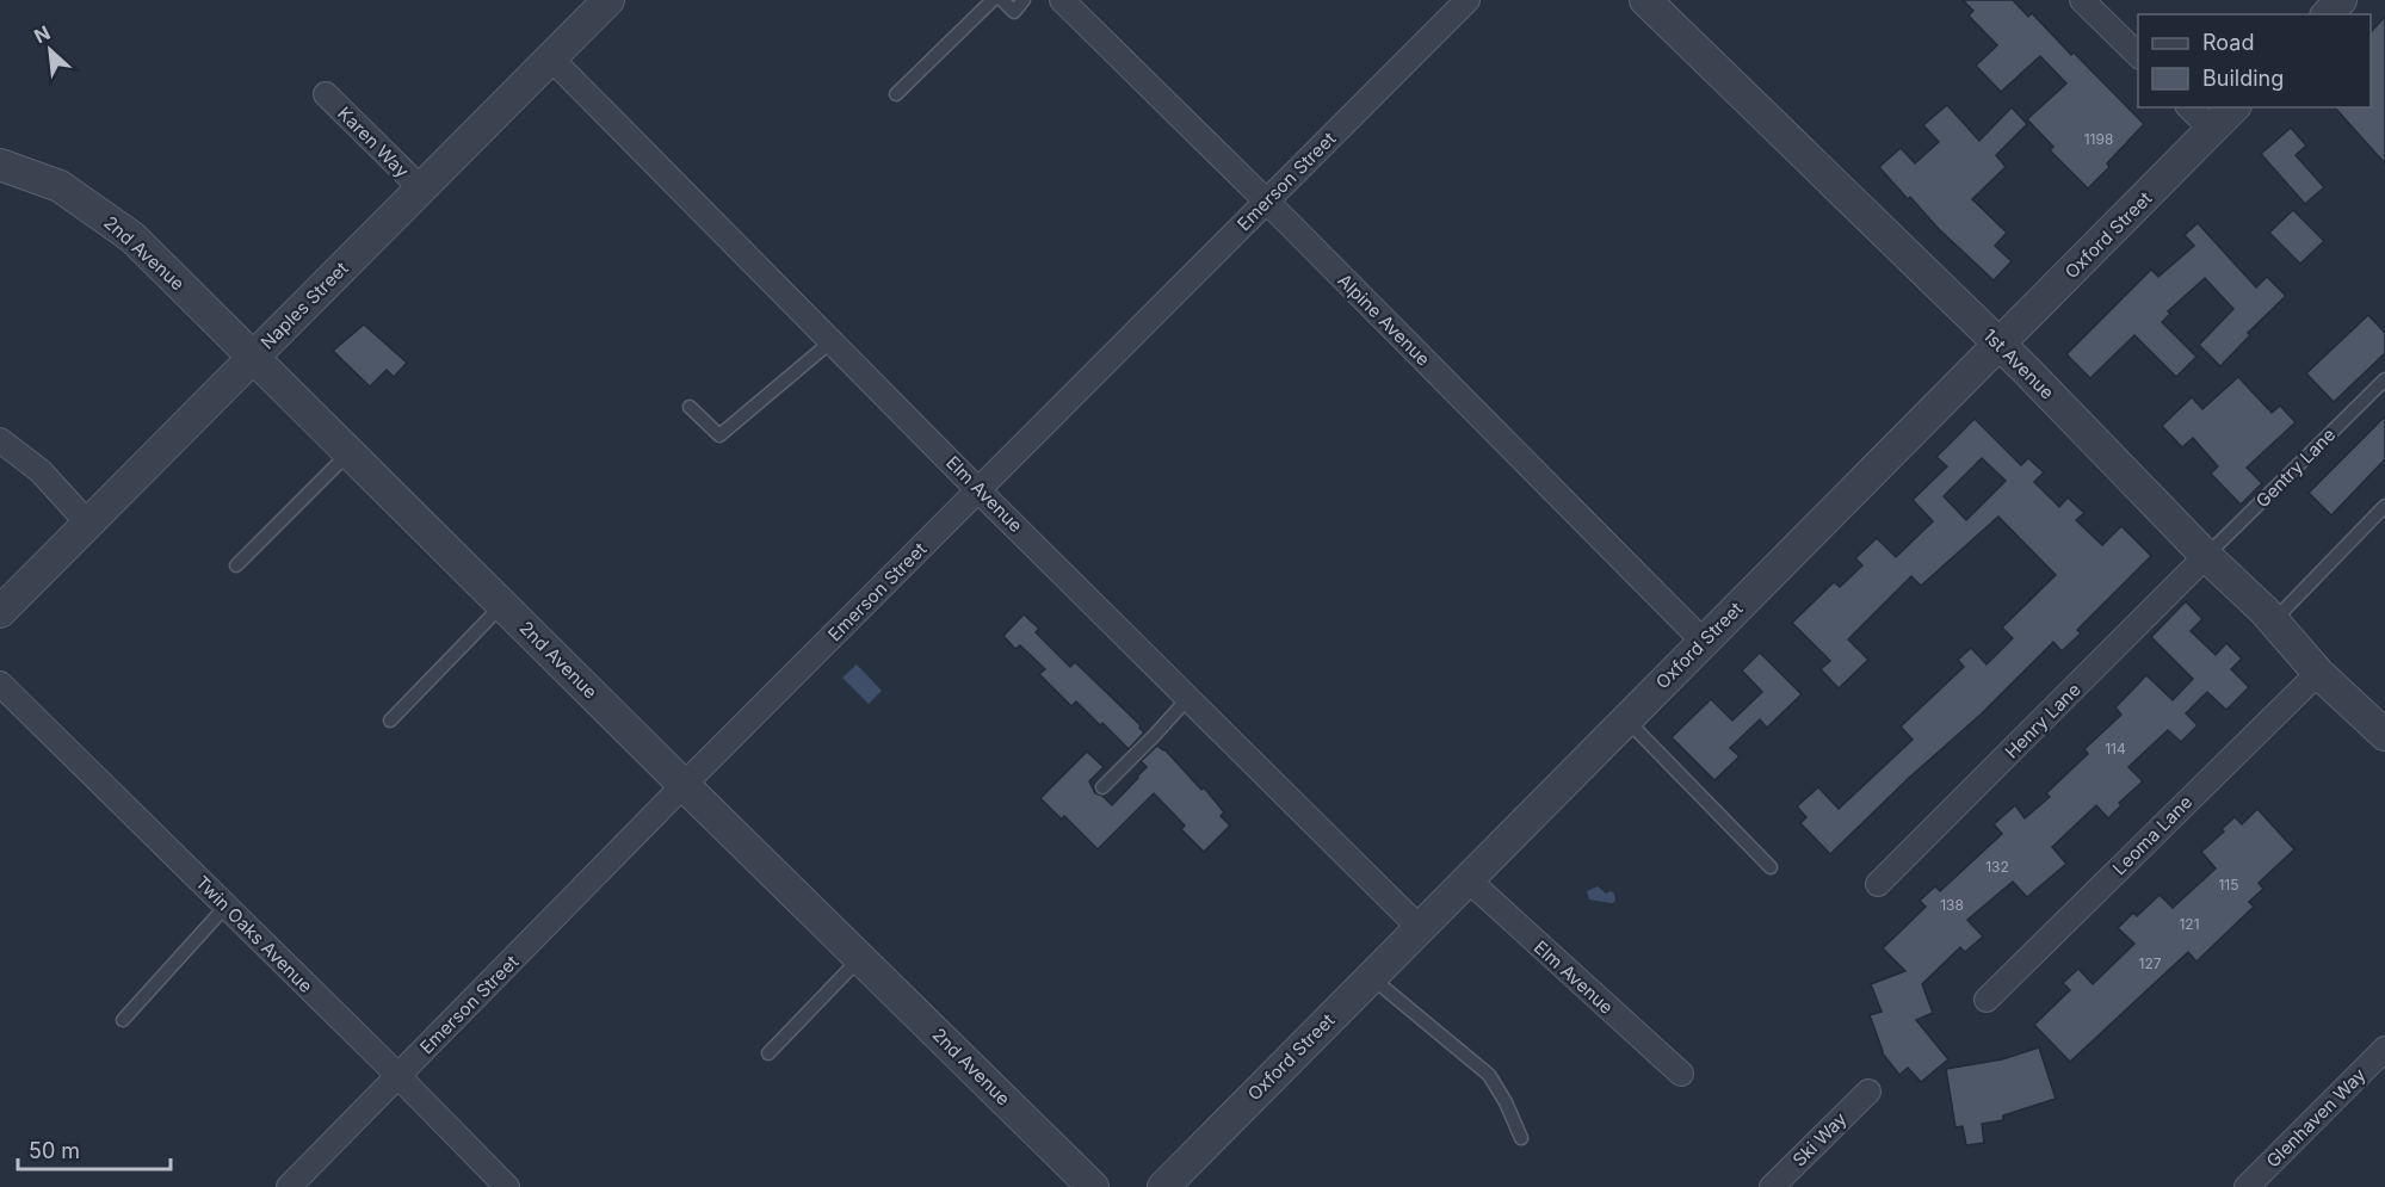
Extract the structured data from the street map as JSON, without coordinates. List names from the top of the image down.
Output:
{
  "streets": {
    "street": [
      "Karen Way",
      "Emerson Street",
      "Oxford Street",
      "2nd Avenue",
      "Naples Street",
      "Alpine Avenue",
      "1st Avenue",
      "Elm Avenue",
      "Henry Lane",
      "Leoma Lane",
      "Twin Oaks Avenue",
      "Glenhaven Way",
      "Ski Way"
    ],
    "lane": ["Gentry Lane"]
  },
  "crossings": [
    ["Karen Way", "Naples Street"],
    ["Emerson Street", "2nd Avenue"],
    ["Emerson Street", "Alpine Avenue"],
    ["Emerson Street", "Elm Avenue"],
    ["Emerson Street", "Twin Oaks Avenue"],
    ["Oxford Street", "Alpine Avenue"],
    ["Oxford Street", "1st Avenue"],
    ["Oxford Street", "Elm Avenue"],
    ["2nd Avenue", "Naples Street"],
    ["Naples Street", "Elm Avenue"],
    ["1st Avenue", "Gentry Lane"],
    ["1st Avenue", "Henry Lane"],
    ["1st Avenue", "Leoma Lane"],
    ["Gentry Lane", "Henry Lane"]
  ],
  "house_numbers": [
    "1198",
    "114",
    "132",
    "115",
    "138",
    "121",
    "127"
  ],
  "legend": ["Road", "Building"],
  "scale_bar": "50 m",
  "north": "top left"
}
